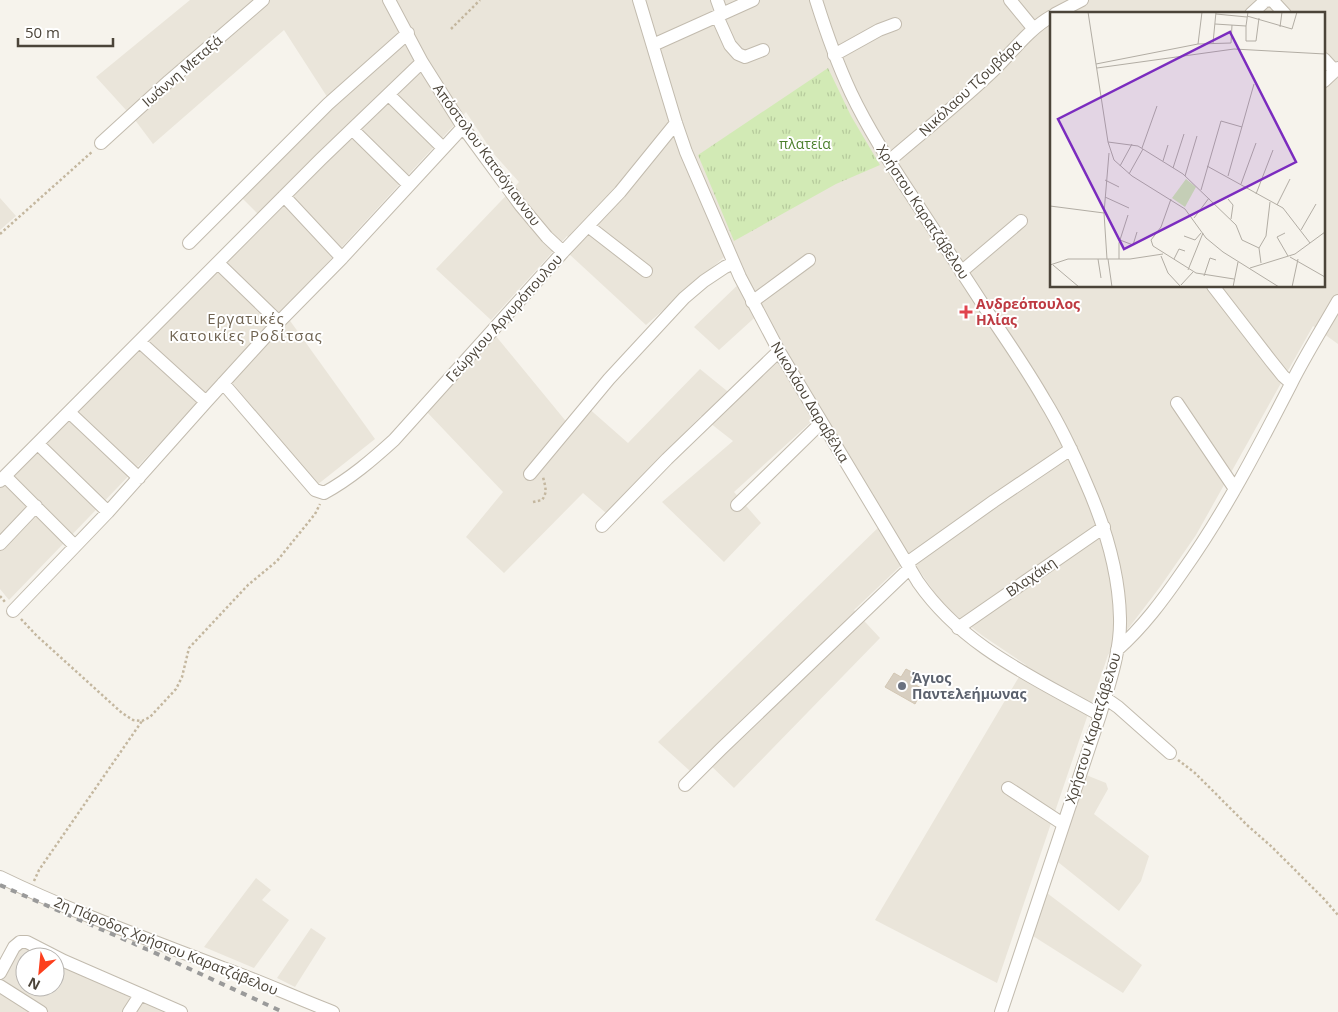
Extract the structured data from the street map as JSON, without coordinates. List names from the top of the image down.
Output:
{
  "streets": {
    "street": [
      "Ιωάννη Μεταξά",
      "Νικόλαου Τζουβάρα",
      "Απόστολου Κατσόγιαννου",
      "Χρήστου Καρατζάβελου",
      "Γεώργιου Αργυρόπουλου",
      "Νικολάου Δαραβέλια",
      "Βλαχάκη",
      "2η Πάροδος Χρήστου Καρατζάβελου"
    ]
  },
  "crossings": [
    ["Νικόλαου Τζουβάρα", "Χρήστου Καρατζάβελου"],
    ["Απόστολου Κατσόγιαννου", "Γεώργιου Αργυρόπουλου"],
    ["Χρήστου Καρατζάβελου", "Νικολάου Δαραβέλια"],
    ["Χρήστου Καρατζάβελου", "Βλαχάκη"],
    ["Γεώργιου Αργυρόπουλου", "Νικολάου Δαραβέλια"],
    ["Νικολάου Δαραβέλια", "Βλαχάκη"]
  ],
  "districts": ["Εργατικές Κατοικίες Ροδίτσας"],
  "parks": ["πλατεία"],
  "places": {
    "health": ["Ανδρεόπουλος Ηλίας"],
    "other": ["Άγιος Παντελεήμωνας"]
  },
  "scale_bar": "50 m",
  "north": "bottom left"
}
